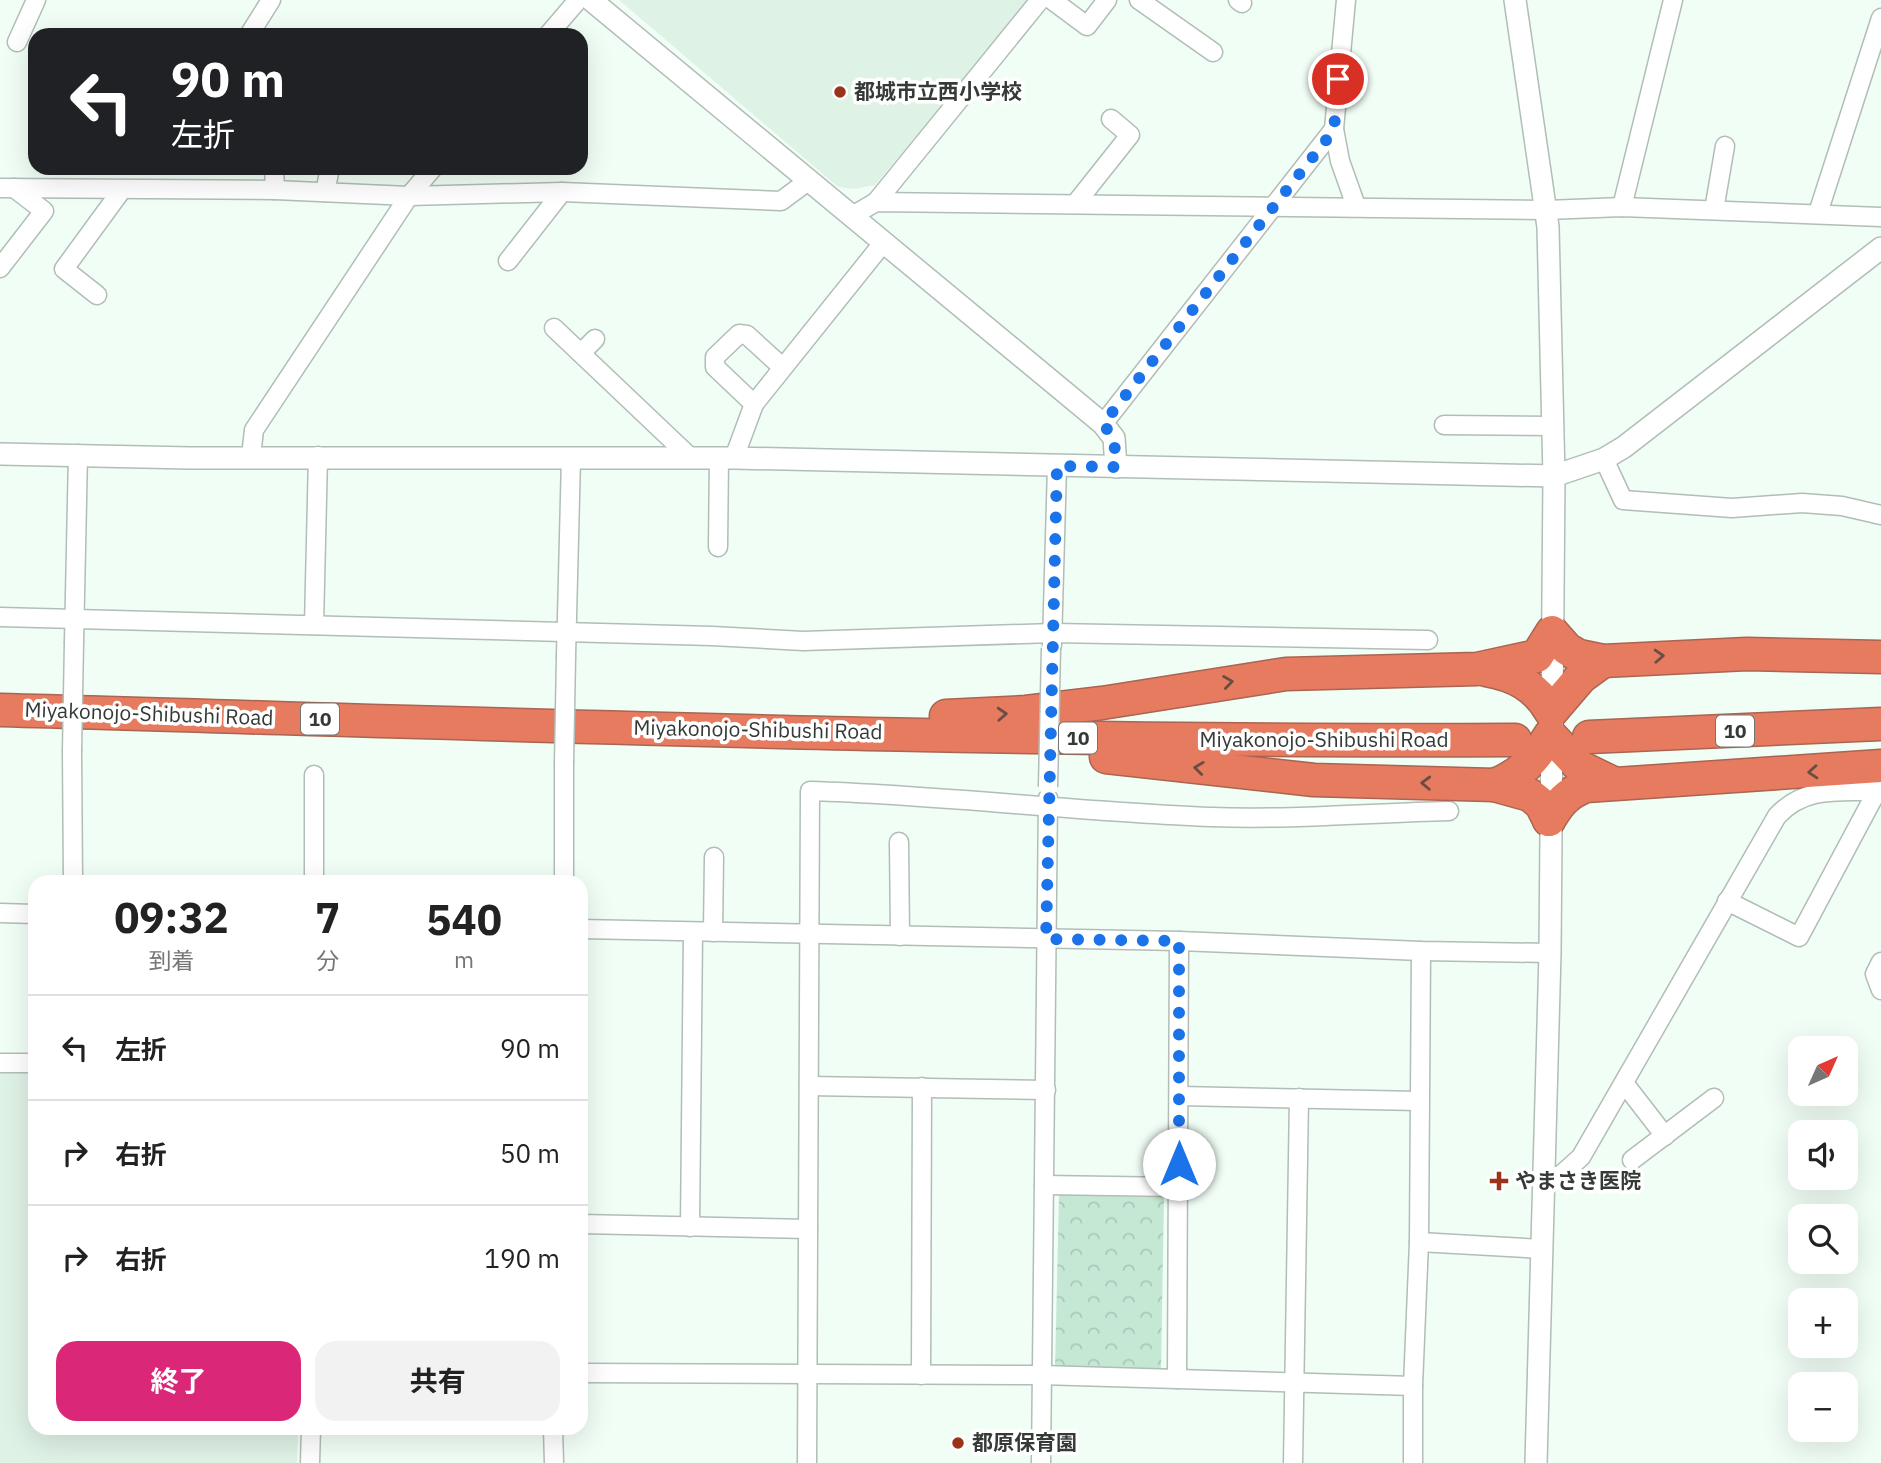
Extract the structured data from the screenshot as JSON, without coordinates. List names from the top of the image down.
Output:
{
  "streets": {
    "highway": ["Miyakonojo-Shibushi Road", "10"]
  },
  "places": {
    "other": ["都城市立西小学校", "都原保育園"],
    "health": ["やまさき医院"]
  },
  "north": "top right",
  "page": {
    "turn": ["90 m", "左折"],
    "eta": [
      "09:32",
      "到着",
      "7",
      "分",
      "540",
      "m"
    ],
    "list": [
      {
        "name": "左折",
        "value": "90 m"
      },
      {
        "name": "右折",
        "value": "50 m"
      },
      {
        "name": "右折",
        "value": "190 m"
      }
    ],
    "map_buttons": ["+", "−"],
    "buttons": ["終了", "共有"]
  }
}
